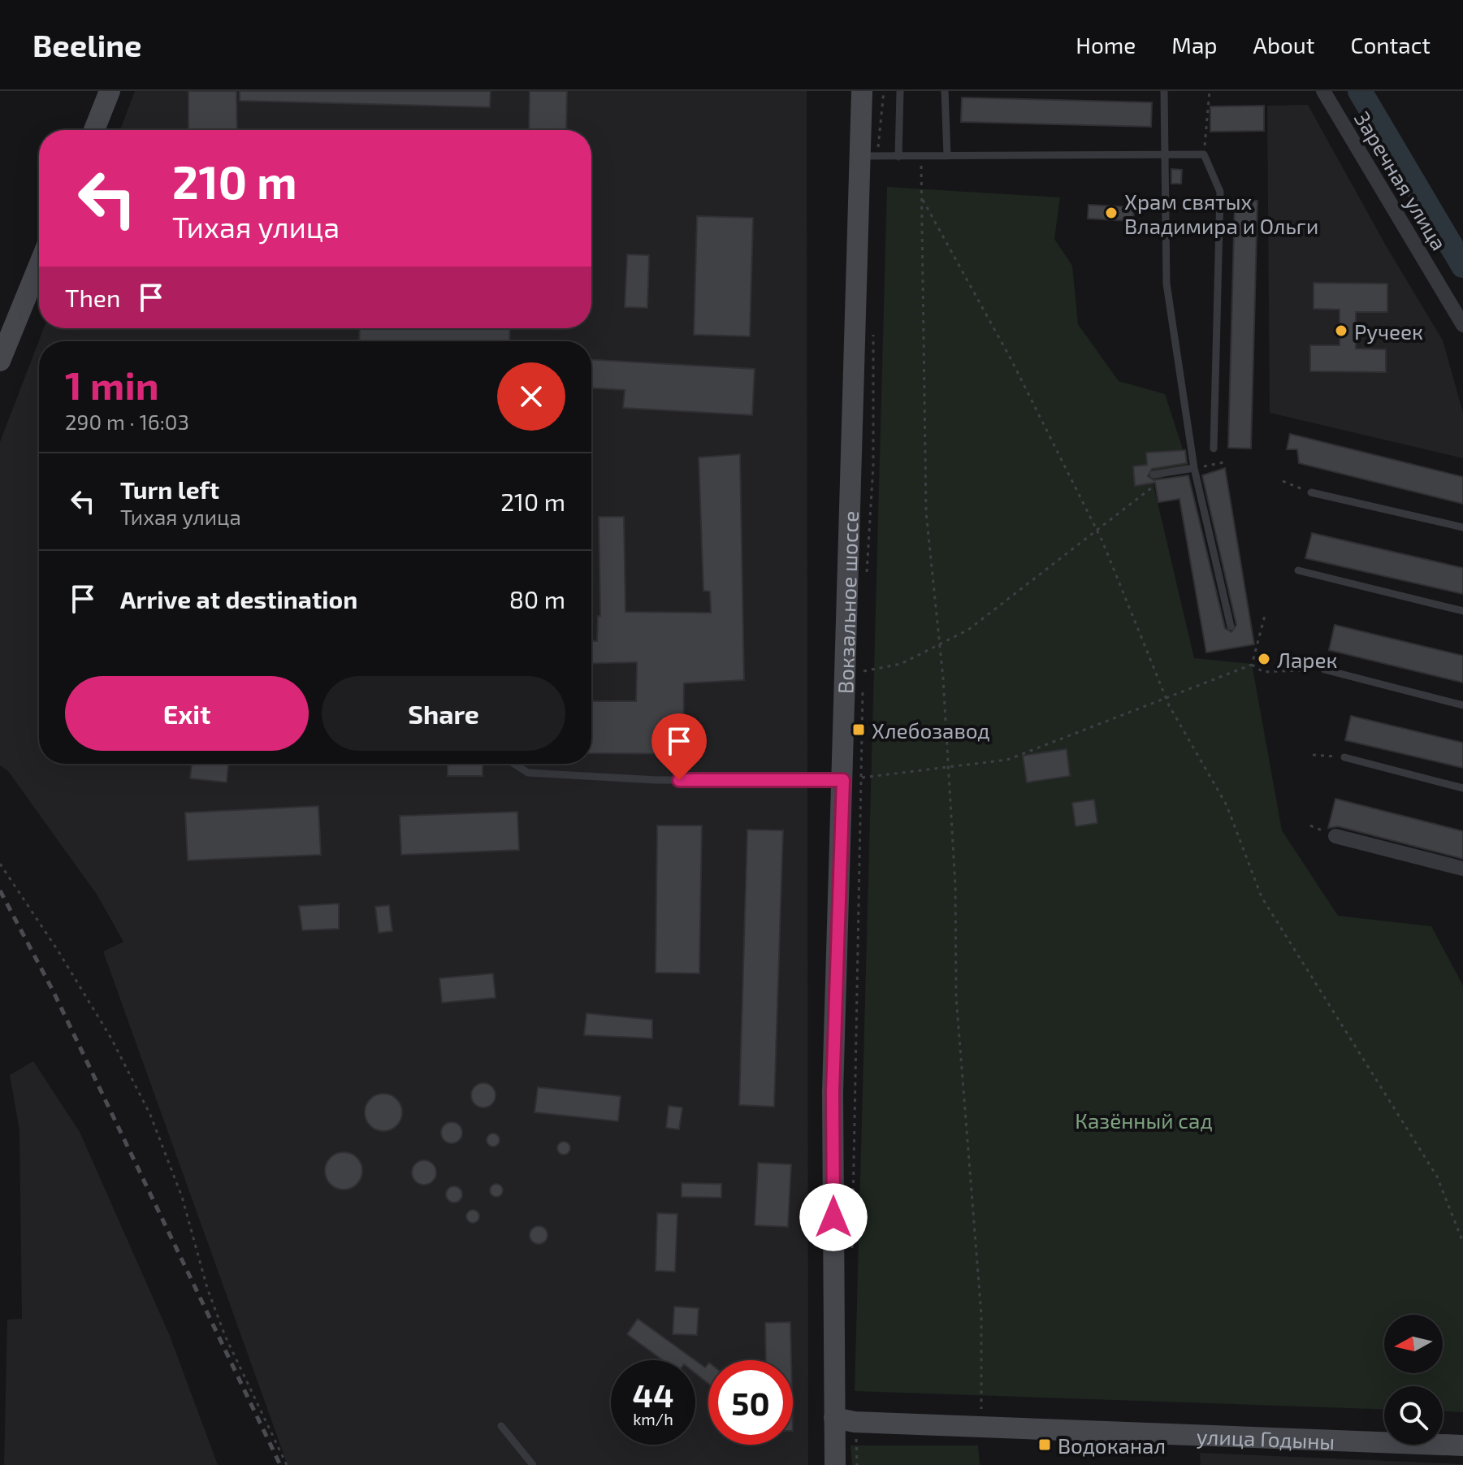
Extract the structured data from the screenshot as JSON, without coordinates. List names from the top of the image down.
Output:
{
  "streets": {
    "main road": ["Вокзальное шоссе", "улица Годыны"],
    "street": ["Заречная улица"]
  },
  "crossings": [
    ["Вокзальное шоссе", "улица Годыны"]
  ],
  "parks": ["Казённый сад"],
  "places": {
    "other": ["Храм святых Владимира и Ольги", "Ручеек", "Ларек"],
    "transit": ["Хлебозавод", "Водоканал"]
  },
  "north": "left",
  "page": {
    "header": "Beeline",
    "nav": [
      "Home",
      "Map",
      "About",
      "Contact"
    ],
    "turn": ["210 m", "Тихая улица"],
    "then": "Then",
    "heading": ["1 min", "290 m · 16:03"],
    "list": [
      {
        "name": "Turn left",
        "note": "Тихая улица",
        "value": "210 m"
      },
      {
        "name": "Arrive at destination",
        "value": "80 m"
      }
    ],
    "buttons": ["Exit", "Share"],
    "speed": "44 km/h",
    "limit": "50"
  }
}
